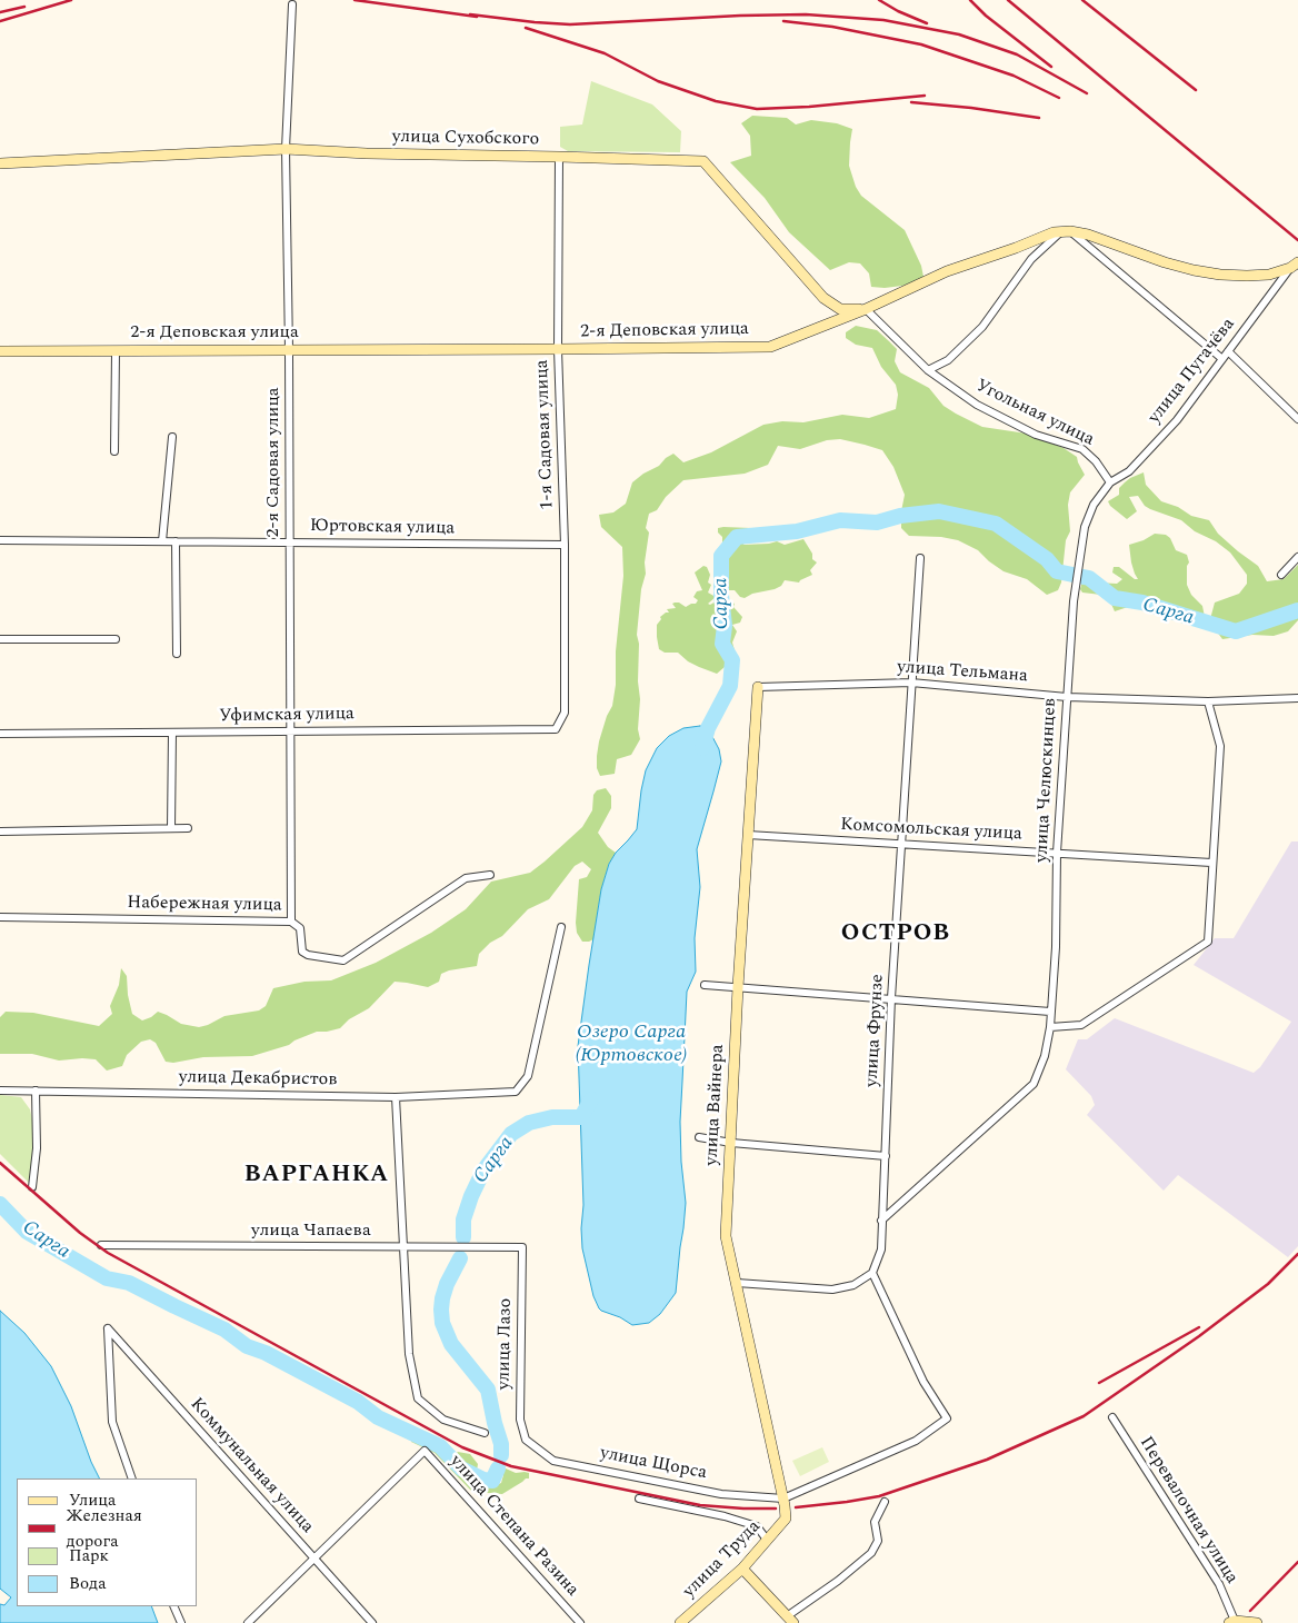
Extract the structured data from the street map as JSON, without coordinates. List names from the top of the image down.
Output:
{
  "streets": {
    "street": [
      "улица Сухобского",
      "2-я Деповская улица",
      "улица Пугачёва",
      "Угольная улица",
      "1-я Садовая улица",
      "2-я Садовая улица",
      "Юртовская улица",
      "улица Тельмана",
      "Уфимская улица",
      "улица Челюскинцев",
      "Комсомольская улица",
      "Набережная улица",
      "улица Фрунзе",
      "улица Декабристов",
      "улица Вайнера",
      "улица Чапаева",
      "улица Лазо",
      "улица Щорса",
      "Коммунальная улица",
      "Перевалочная улица",
      "улица Степана Разина",
      "улица Труда"
    ]
  },
  "crossings": [
    ["улица Сухобского", "2-я Деповская улица"],
    ["улица Сухобского", "Угольная улица"],
    ["улица Сухобского", "1-я Садовая улица"],
    ["улица Сухобского", "2-я Садовая улица"],
    ["2-я Деповская улица", "Угольная улица"],
    ["2-я Деповская улица", "1-я Садовая улица"],
    ["2-я Деповская улица", "2-я Садовая улица"],
    ["улица Пугачёва", "Угольная улица"],
    ["улица Пугачёва", "улица Челюскинцев"],
    ["Угольная улица", "улица Челюскинцев"],
    ["1-я Садовая улица", "Юртовская улица"],
    ["1-я Садовая улица", "Уфимская улица"],
    ["2-я Садовая улица", "Юртовская улица"],
    ["2-я Садовая улица", "Уфимская улица"],
    ["2-я Садовая улица", "Набережная улица"],
    ["улица Тельмана", "улица Челюскинцев"],
    ["улица Тельмана", "улица Фрунзе"],
    ["улица Тельмана", "улица Вайнера"],
    ["улица Челюскинцев", "Комсомольская улица"],
    ["улица Челюскинцев", "улица Фрунзе"],
    ["Комсомольская улица", "улица Фрунзе"],
    ["Комсомольская улица", "улица Вайнера"],
    ["улица Вайнера", "улица Щорса"],
    ["улица Вайнера", "улица Труда"],
    ["улица Чапаева", "улица Лазо"],
    ["улица Лазо", "улица Щорса"],
    ["Коммунальная улица", "улица Степана Разина"]
  ],
  "districts": ["ОСТРОВ", "ВАРГАНКА"],
  "water": ["Сарга", "Озеро Сарга (Юртовское)"],
  "legend": [
    "Улица",
    "Железная дорога",
    "Парк",
    "Вода"
  ]
}
